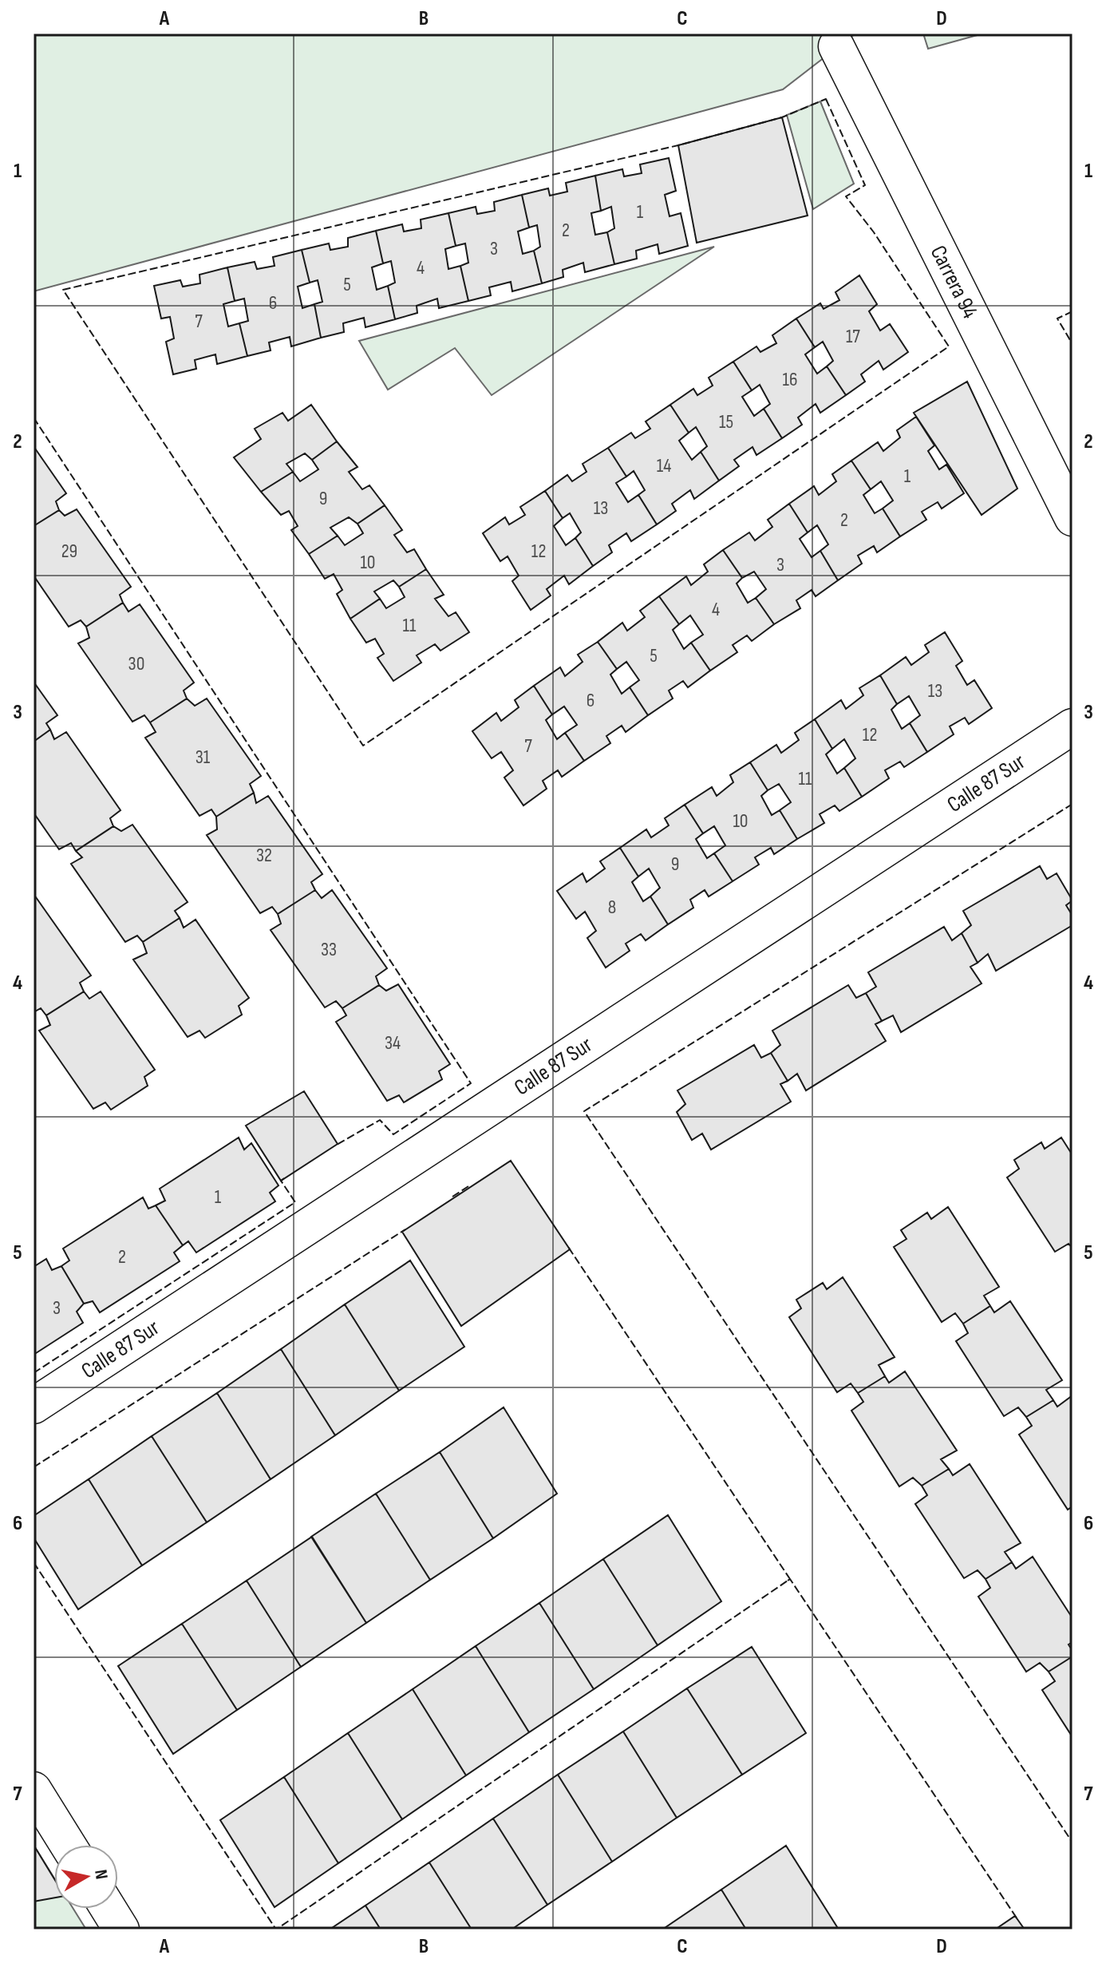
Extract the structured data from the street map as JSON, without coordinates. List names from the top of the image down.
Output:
{
  "streets": {
    "street": ["Carrera 94", "Calle 87 Sur"]
  },
  "house_numbers": [
    "1",
    "2",
    "3",
    "4",
    "5",
    "6",
    "7",
    "17",
    "16",
    "15",
    "14",
    "1",
    "9",
    "13",
    "2",
    "29",
    "12",
    "10",
    "3",
    "4",
    "11",
    "5",
    "30",
    "13",
    "6",
    "12",
    "7",
    "31",
    "11",
    "10",
    "32",
    "9",
    "8",
    "33",
    "34",
    "1",
    "2",
    "3"
  ],
  "north": "right",
  "grid": {
    "columns": [
      "A",
      "B",
      "C",
      "D"
    ],
    "rows": [
      "1",
      "2",
      "3",
      "4",
      "5",
      "6",
      "7"
    ]
  }
}
